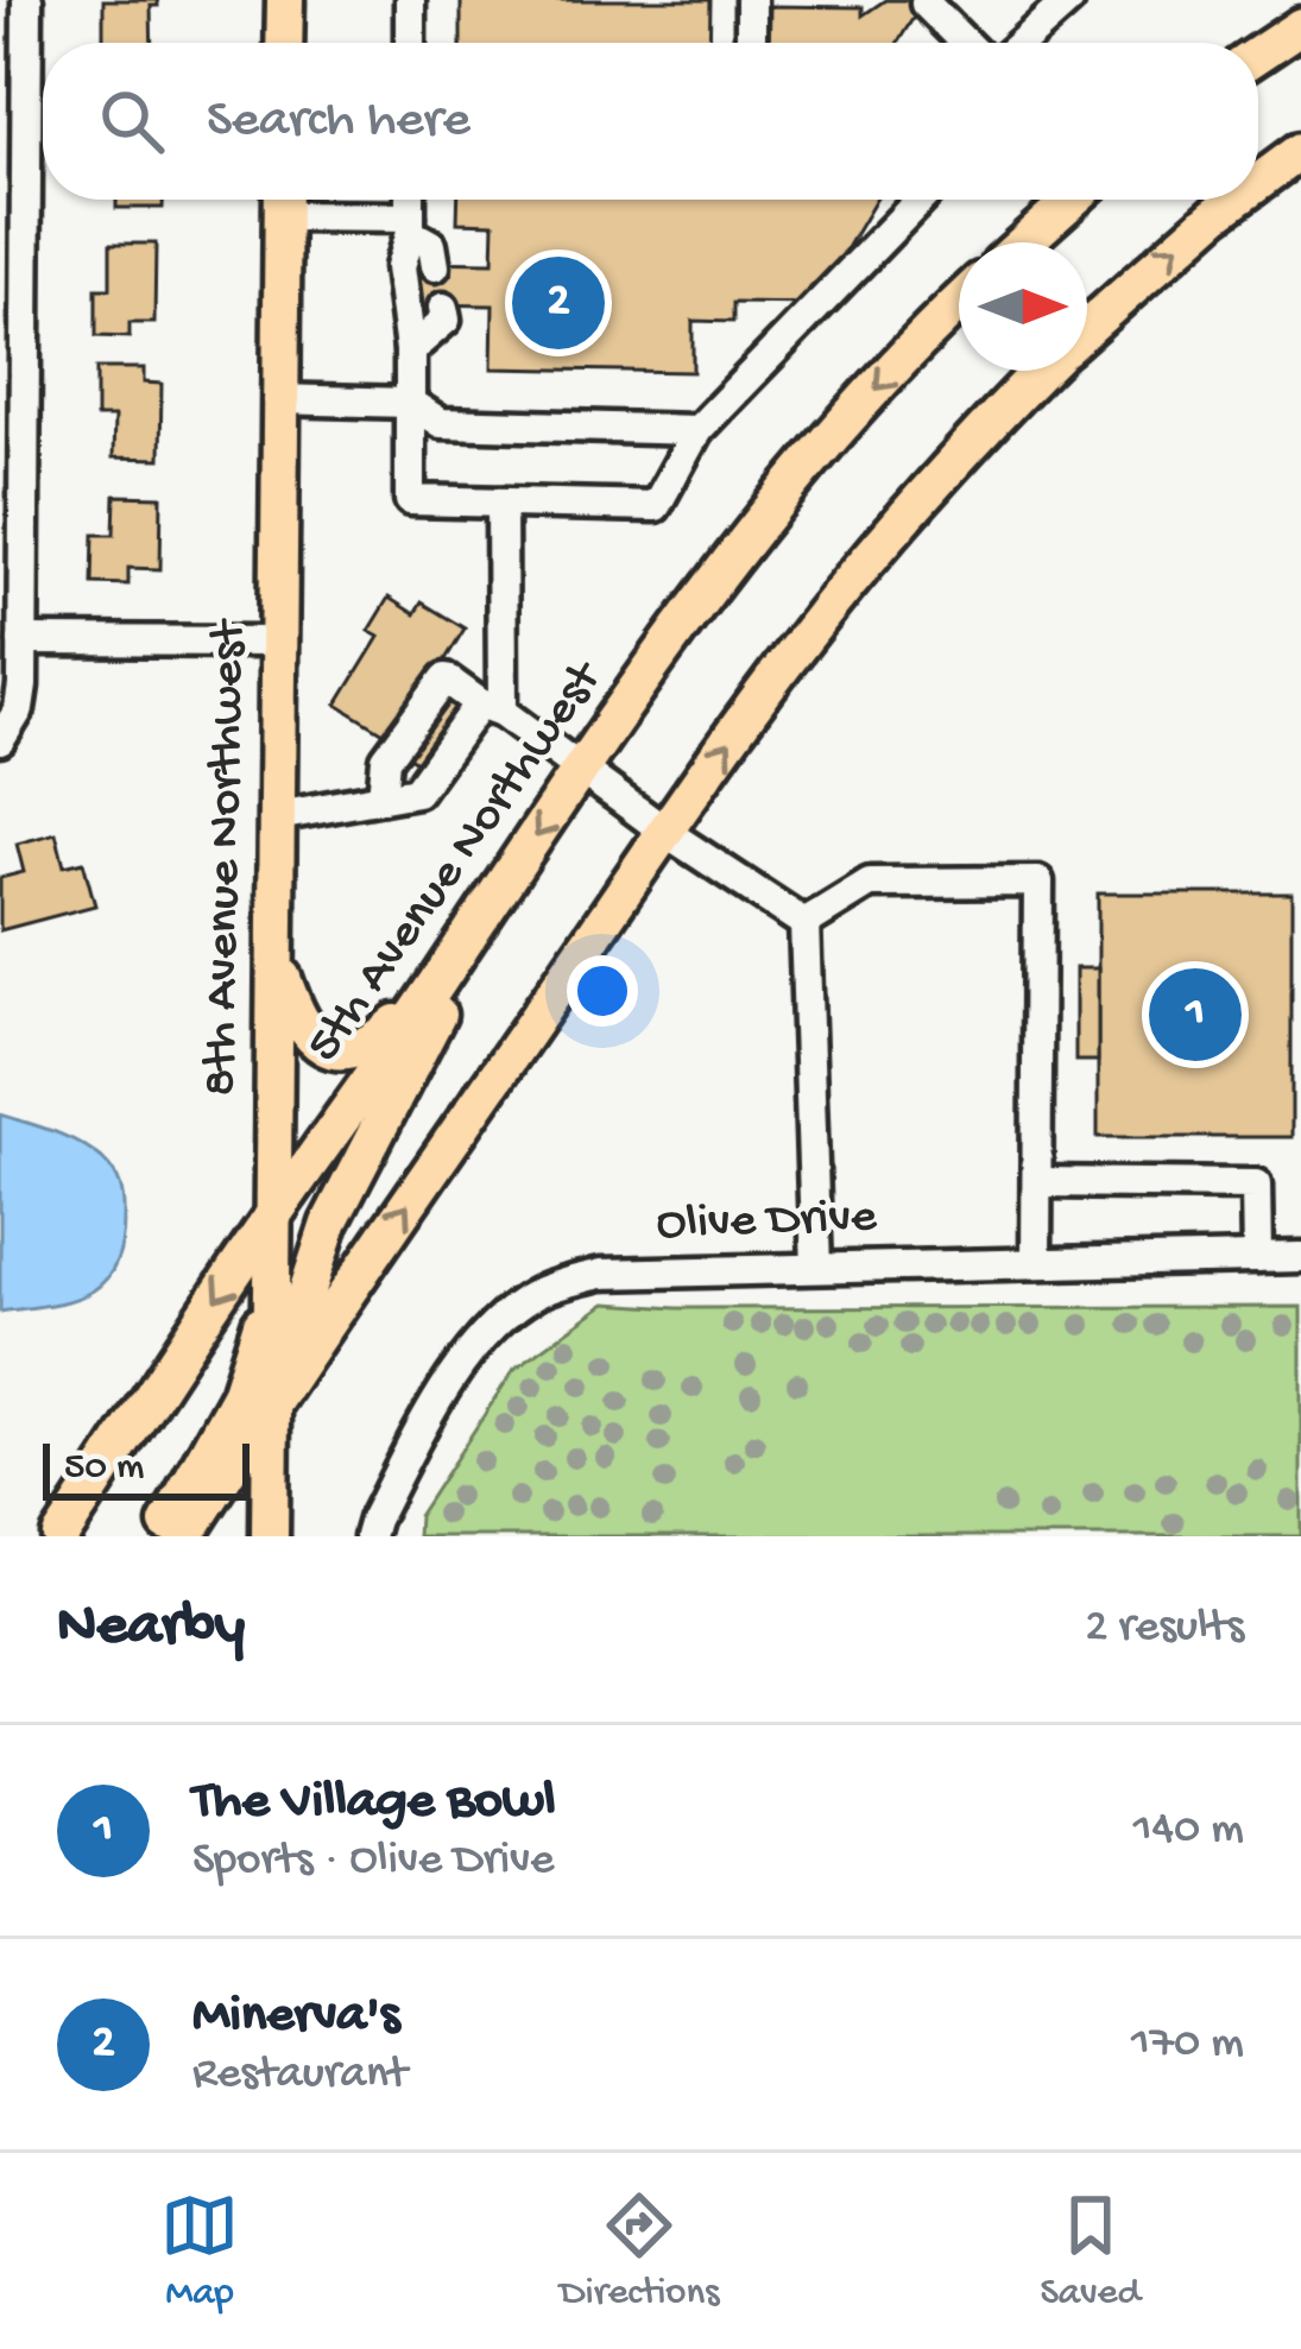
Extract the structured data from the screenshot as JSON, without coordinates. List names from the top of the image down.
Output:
{
  "streets": {
    "main road": ["8th Avenue Northwest", "5th Avenue Northwest"],
    "street": ["Olive Drive"]
  },
  "crossings": [
    ["8th Avenue Northwest", "5th Avenue Northwest"]
  ],
  "scale_bar": "50 m",
  "north": "right",
  "page": {
    "search": "Search here",
    "pins": ["2", "1"],
    "scale": "50 m",
    "heading": ["Nearby", "2 results"],
    "list": [
      {
        "mark": "1",
        "name": "The Village Bowl",
        "note": "Sports · Olive Drive",
        "value": "140 m"
      },
      {
        "mark": "2",
        "name": "Minerva's",
        "note": "Restaurant",
        "value": "170 m"
      }
    ],
    "nav": ["Map", "Directions", "Saved"]
  }
}
